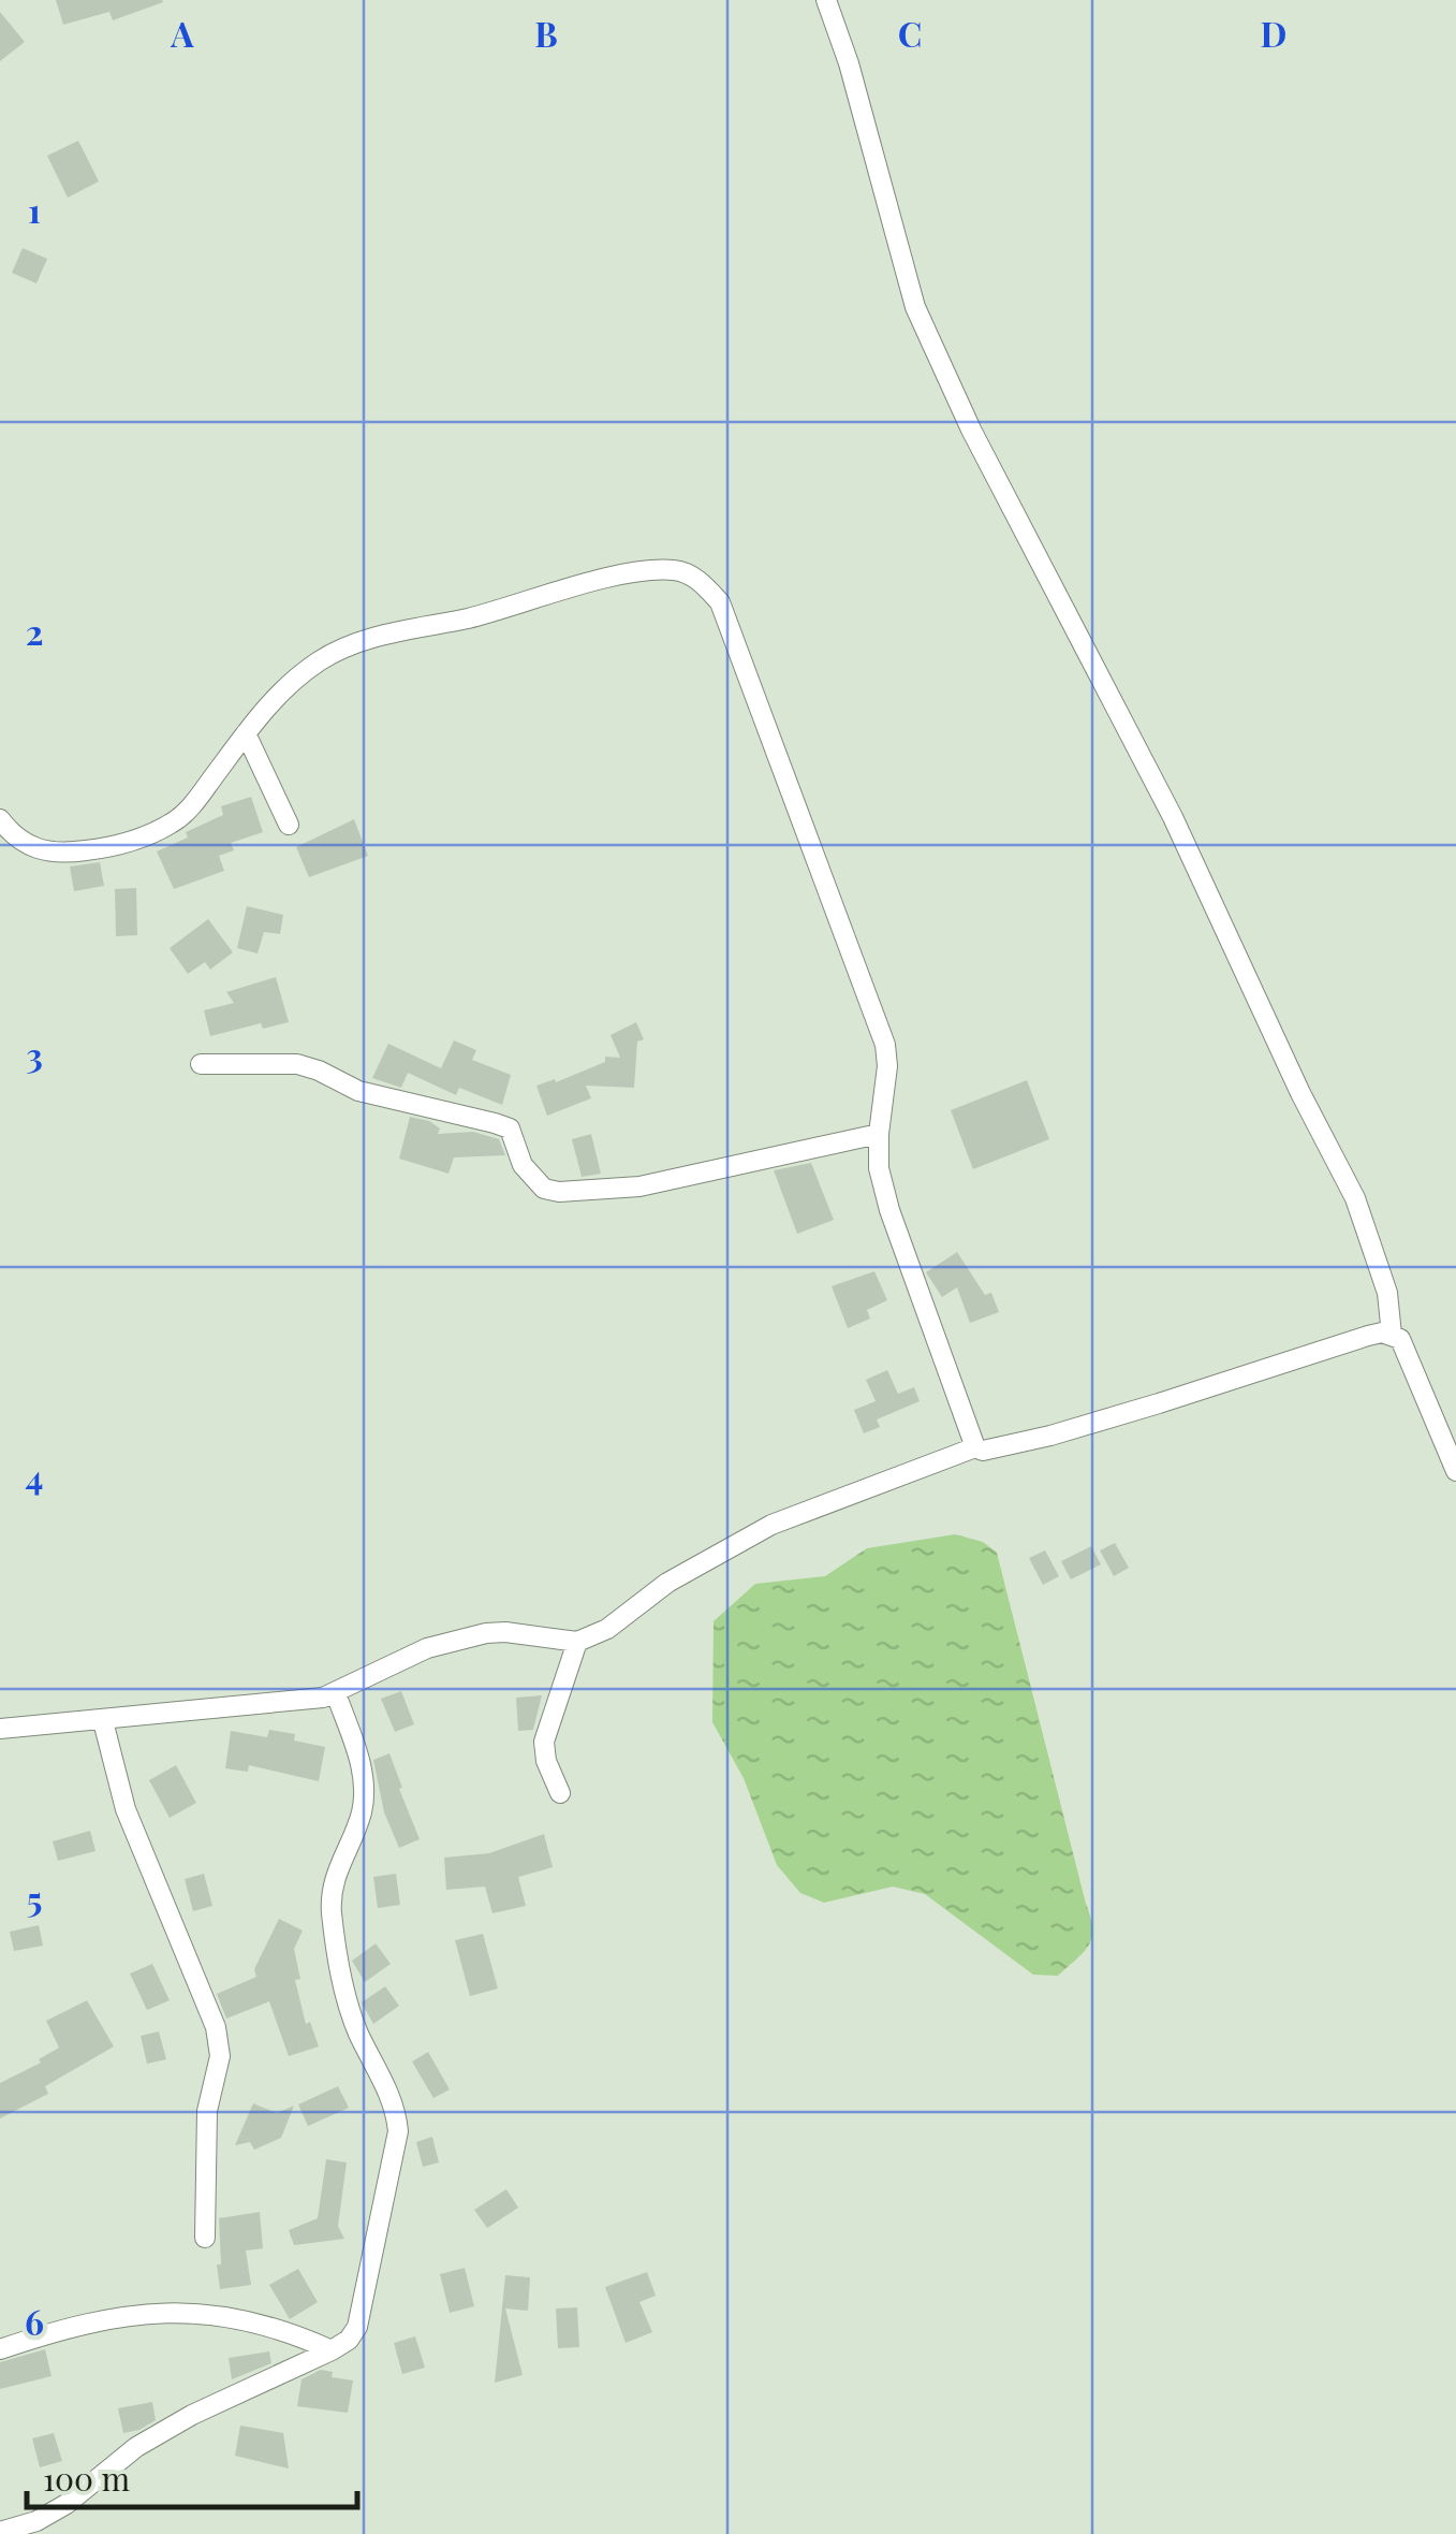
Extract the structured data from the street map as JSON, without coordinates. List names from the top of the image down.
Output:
{
  "scale_bar": "100 m",
  "grid": {
    "columns": [
      "A",
      "B",
      "C",
      "D"
    ],
    "rows": [
      "1",
      "2",
      "3",
      "4",
      "5",
      "6"
    ]
  }
}
